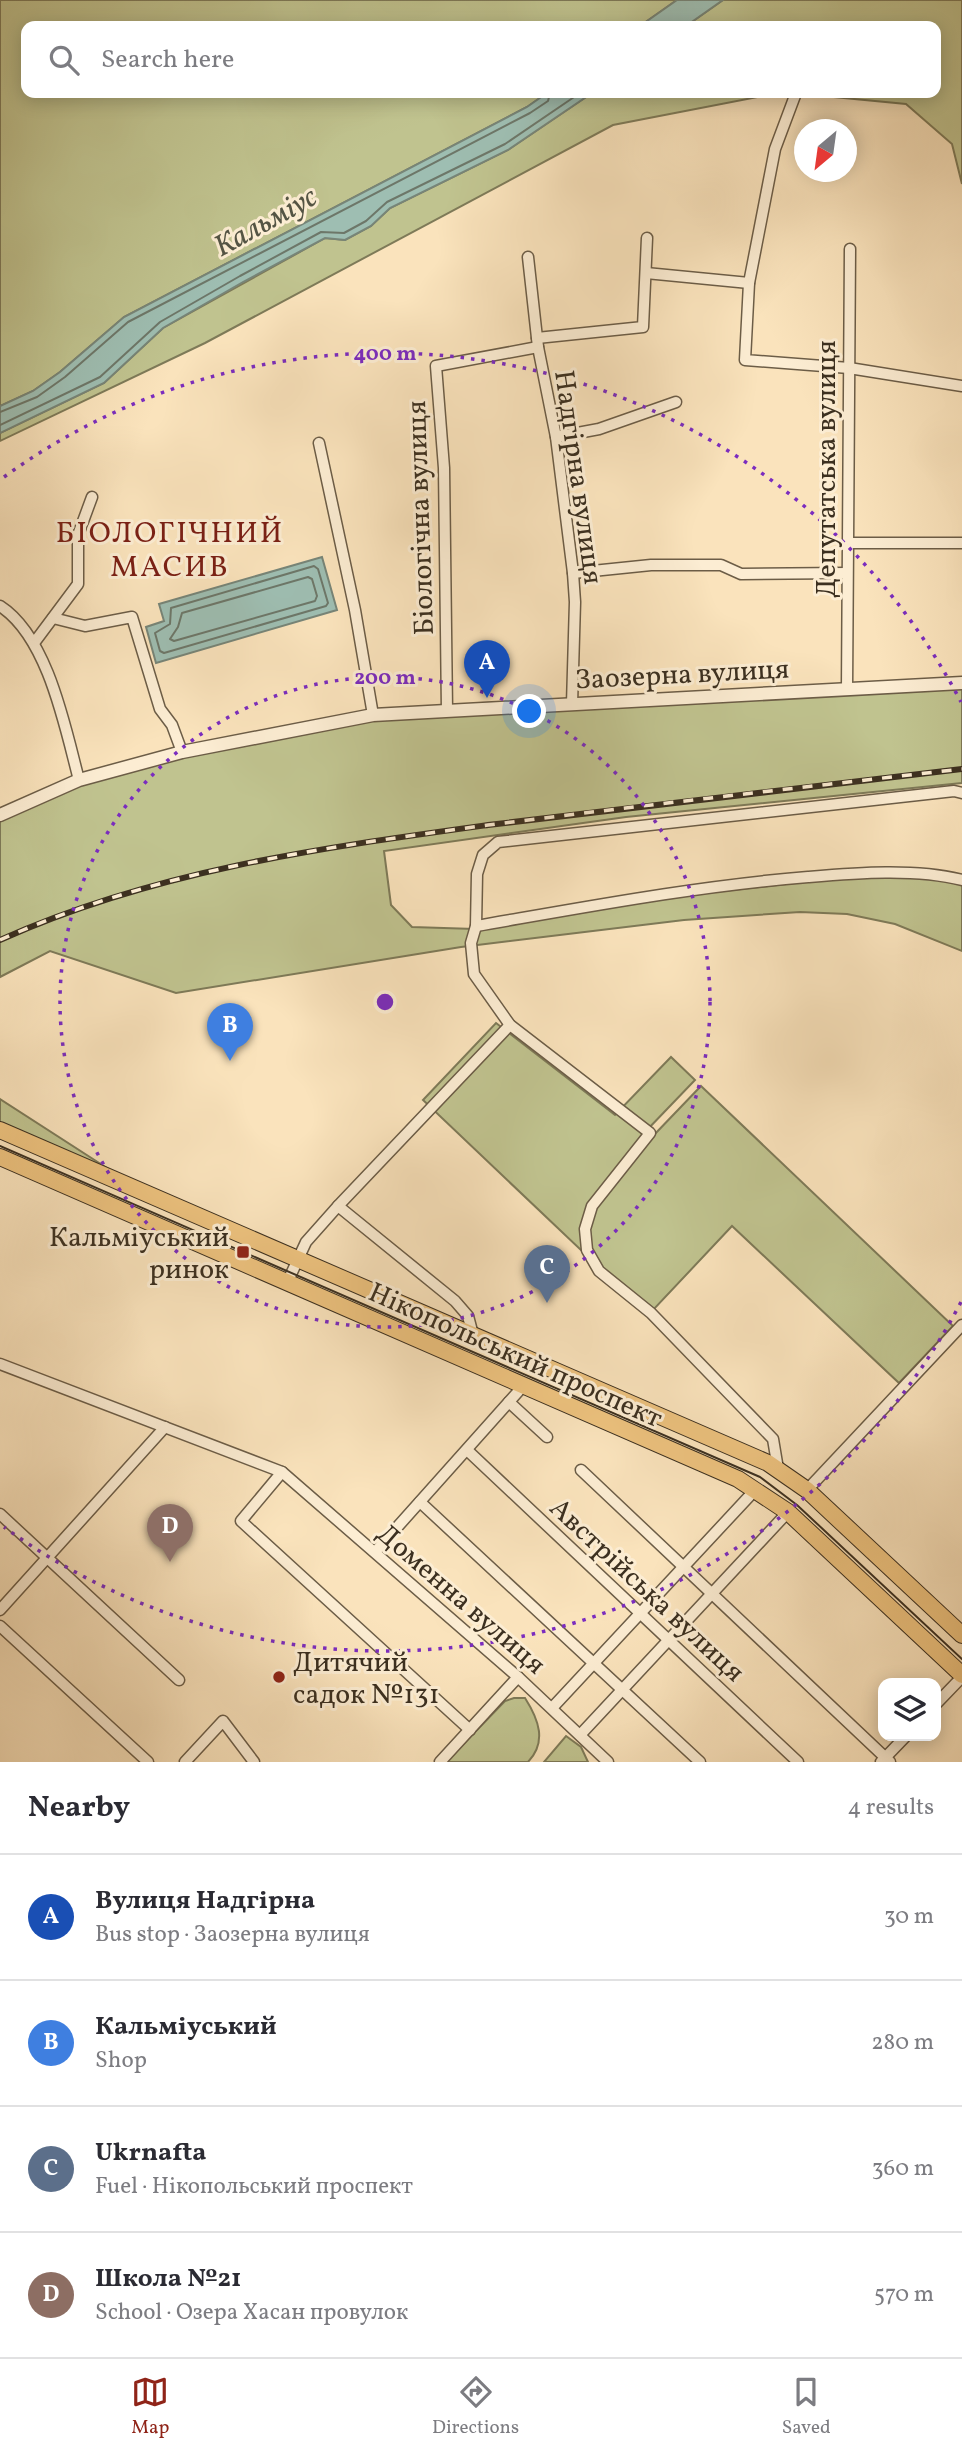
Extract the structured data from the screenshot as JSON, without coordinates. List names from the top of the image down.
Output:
{
  "streets": {
    "main road": ["Нікопольський проспект"],
    "street": [
      "Депутатська вулиця",
      "Надгірна вулиця",
      "Біологічна вулиця",
      "Заозерна вулиця",
      "Австрійська вулиця",
      "Доменна вулиця"
    ]
  },
  "crossings": [
    ["Депутатська вулиця", "Заозерна вулиця"],
    ["Надгірна вулиця", "Біологічна вулиця"],
    ["Надгірна вулиця", "Заозерна вулиця"],
    ["Біологічна вулиця", "Заозерна вулиця"]
  ],
  "districts": ["БІОЛОГІЧНИЙ МАСИВ"],
  "water": ["Кальміус"],
  "places": {
    "transit": ["Кальміуський ринок"],
    "other": ["Дитячий садок №131"]
  },
  "north": "bottom left",
  "page": {
    "search": "Search here",
    "pins": [
      "A",
      "B",
      "C",
      "D"
    ],
    "heading": ["Nearby", "4 results"],
    "list": [
      {
        "mark": "A",
        "name": "Вулиця Надгірна",
        "note": "Bus stop · Заозерна вулиця",
        "value": "30 m"
      },
      {
        "mark": "B",
        "name": "Кальміуський",
        "note": "Shop",
        "value": "280 m"
      },
      {
        "mark": "C",
        "name": "Ukrnafta",
        "note": "Fuel · Нікопольський проспект",
        "value": "360 m"
      },
      {
        "mark": "D",
        "name": "Школа №21",
        "note": "School · Озера Хасан провулок",
        "value": "570 m"
      }
    ],
    "nav": ["Map", "Directions", "Saved"]
  },
  "rings": ["400 m", "200 m"]
}
